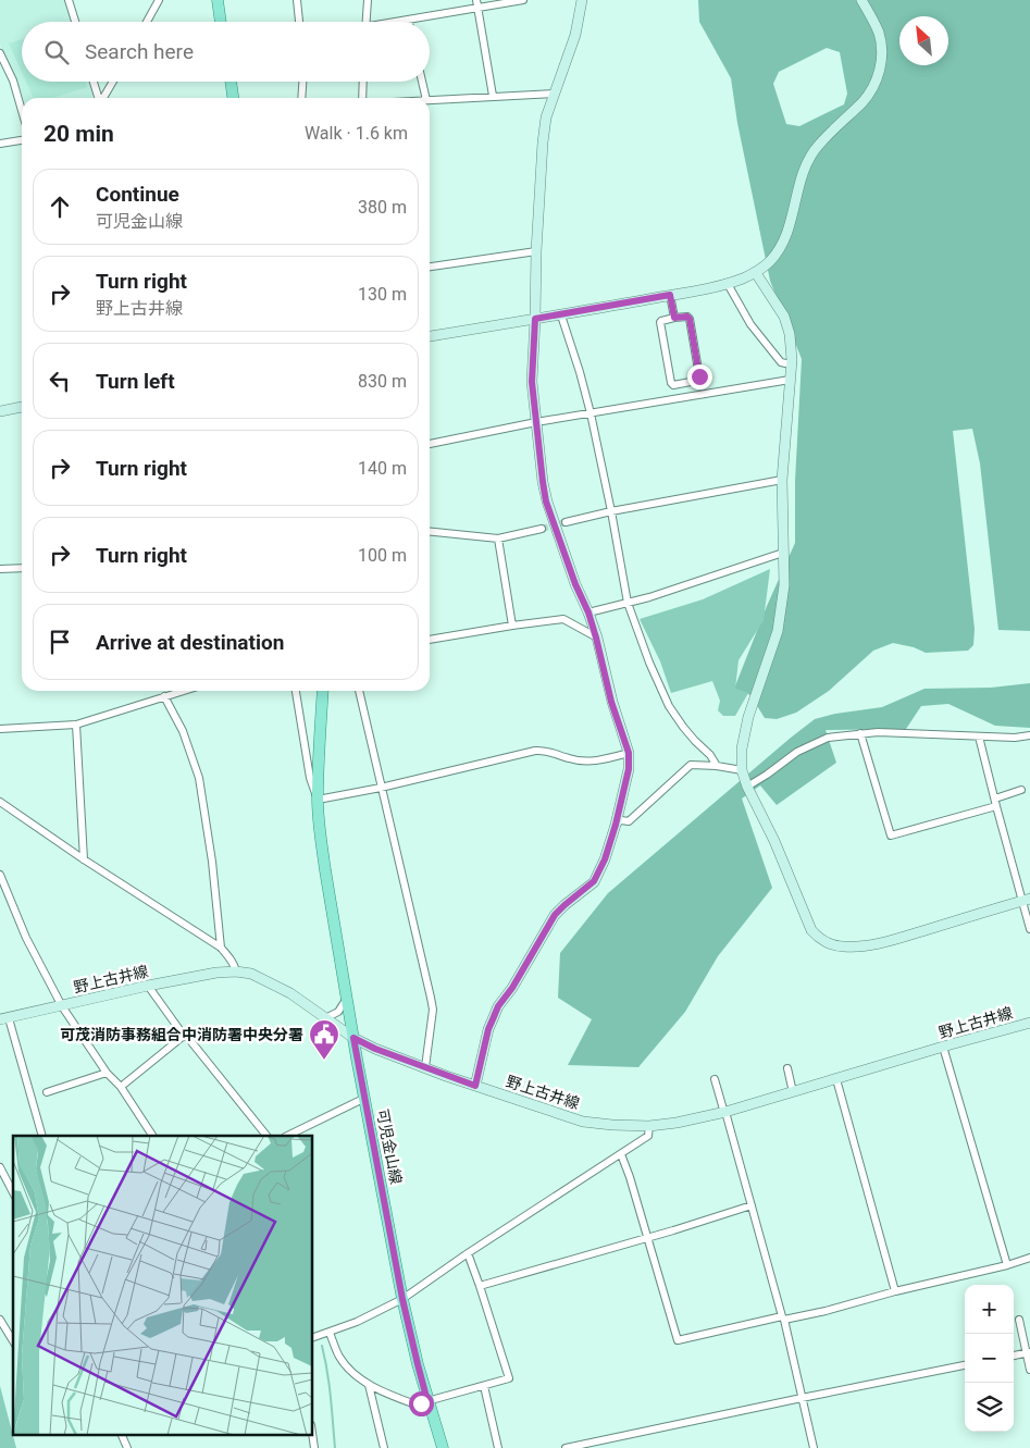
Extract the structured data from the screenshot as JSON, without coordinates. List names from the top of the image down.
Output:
{
  "streets": {
    "main road": ["可児金山線"],
    "street": ["野上古井線"]
  },
  "crossings": [
    ["野上古井線", "可児金山線"]
  ],
  "places": {
    "public building": ["可茂消防事務組合中消防署中央分署"]
  },
  "north": "top left",
  "page": {
    "search": "Search here",
    "heading": ["20 min", "Walk · 1.6 km"],
    "list": [
      ["Continue", "可児金山線", "380 m"],
      ["Turn right", "野上古井線", "130 m"],
      ["Turn left", "830 m"],
      ["Turn right", "140 m"],
      ["Turn right", "100 m"],
      "Arrive at destination"
    ],
    "map_buttons": ["+", "−"]
  }
}
